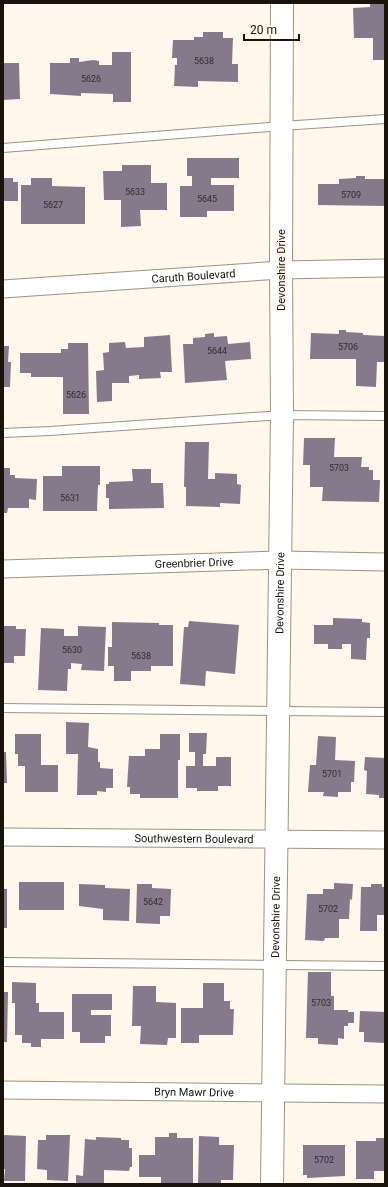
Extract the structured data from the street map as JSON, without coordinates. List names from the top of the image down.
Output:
{
  "streets": {
    "street": [
      "Devonshire Drive",
      "Caruth Boulevard",
      "Greenbrier Drive",
      "Southwestern Boulevard",
      "Bryn Mawr Drive"
    ]
  },
  "crossings": [
    ["Devonshire Drive", "Caruth Boulevard"],
    ["Devonshire Drive", "Greenbrier Drive"],
    ["Devonshire Drive", "Southwestern Boulevard"],
    ["Devonshire Drive", "Bryn Mawr Drive"]
  ],
  "house_numbers": [
    "5638",
    "5626",
    "5633",
    "5709",
    "5645",
    "5627",
    "5706",
    "5644",
    "5626",
    "5703",
    "5631",
    "5630",
    "5638",
    "5701",
    "5642",
    "5702",
    "5703",
    "5702"
  ],
  "scale_bar": "20 m"
}
